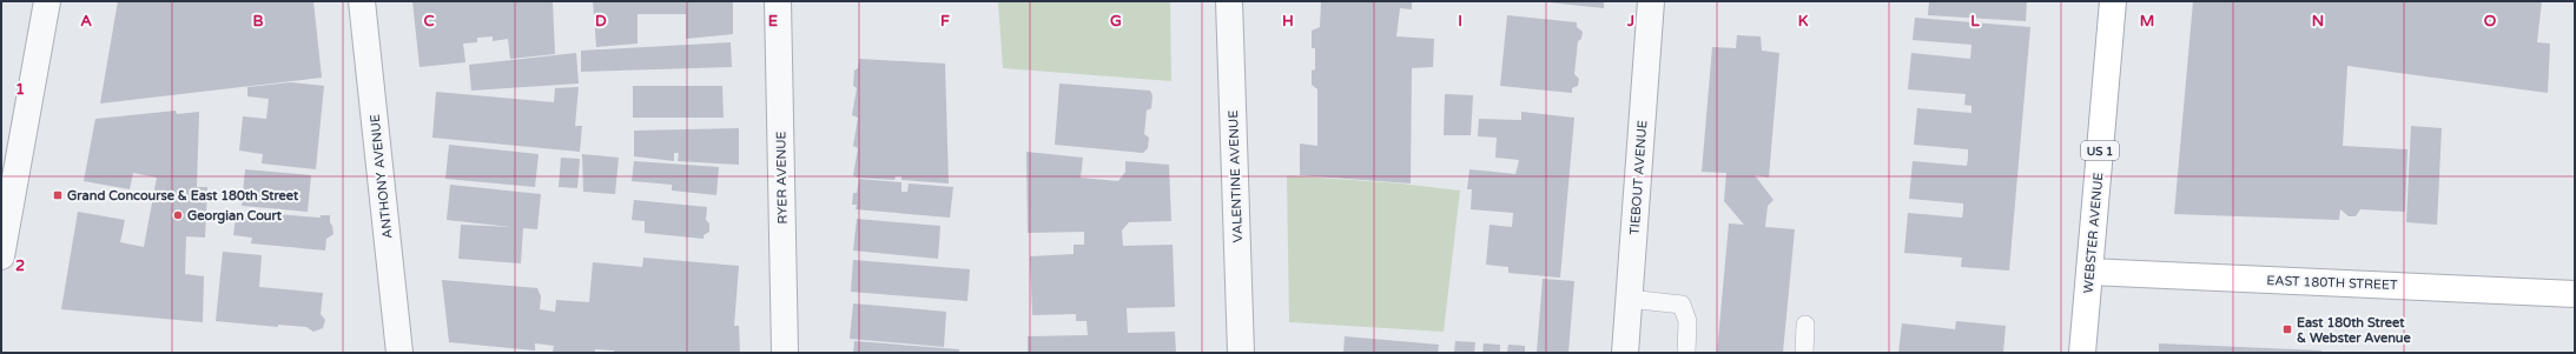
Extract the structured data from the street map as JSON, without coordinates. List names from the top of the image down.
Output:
{
  "streets": {
    "main road": ["US 1", "WEBSTER AVENUE", "EAST 180TH STREET"],
    "street": [
      "ANTHONY AVENUE",
      "VALENTINE AVENUE",
      "RYER AVENUE",
      "TIEBOUT AVENUE"
    ]
  },
  "crossings": [
    ["WEBSTER AVENUE", "EAST 180TH STREET"]
  ],
  "places": {
    "transit": ["Grand Concourse & East 180th Street", "East 180th Street & Webster Avenue"],
    "other": ["Georgian Court"]
  },
  "grid": {
    "columns": [
      "A",
      "B",
      "C",
      "D",
      "E",
      "F",
      "G",
      "H",
      "I",
      "J",
      "K",
      "L",
      "M",
      "N",
      "O"
    ],
    "rows": ["1", "2"]
  }
}
